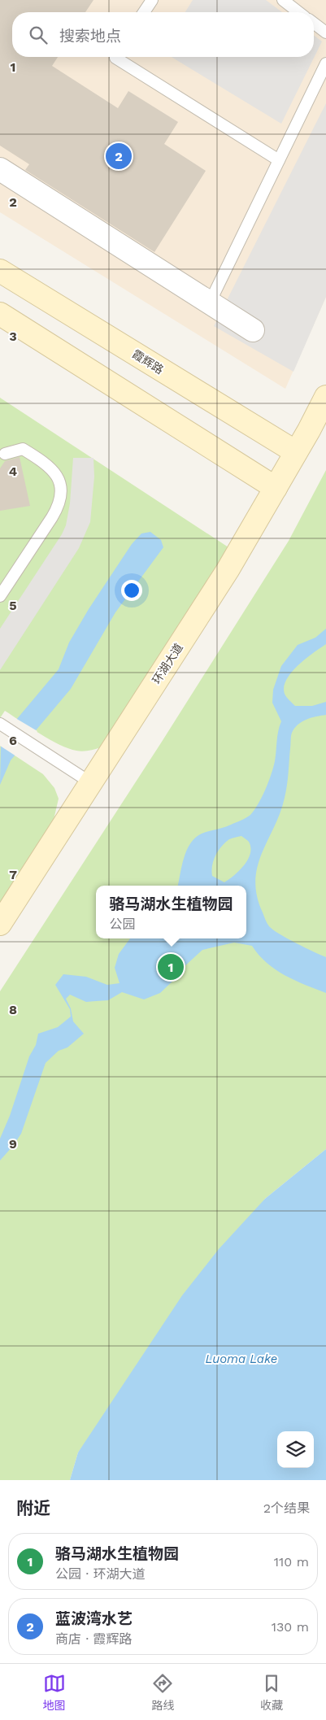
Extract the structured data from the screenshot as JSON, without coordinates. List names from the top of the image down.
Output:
{
  "streets": {
    "street": ["霞辉路", "环湖大道"]
  },
  "crossings": [
    ["霞辉路", "环湖大道"]
  ],
  "water": ["Luoma Lake"],
  "page": {
    "search": "搜索地点",
    "pins": ["2", "1"],
    "popup": ["骆马湖水生植物园", "公园"],
    "heading": ["附近", "2个结果"],
    "list": [
      {
        "mark": "1",
        "name": "骆马湖水生植物园",
        "note": "公园 · 环湖大道",
        "value": "110 m"
      },
      {
        "mark": "2",
        "name": "蓝波湾水艺",
        "note": "商店 · 霞辉路",
        "value": "130 m"
      }
    ],
    "nav": ["地图", "路线", "收藏"]
  },
  "grid": {
    "rows": [
      "1",
      "2",
      "3",
      "4",
      "5",
      "6",
      "7",
      "8",
      "9"
    ]
  }
}
